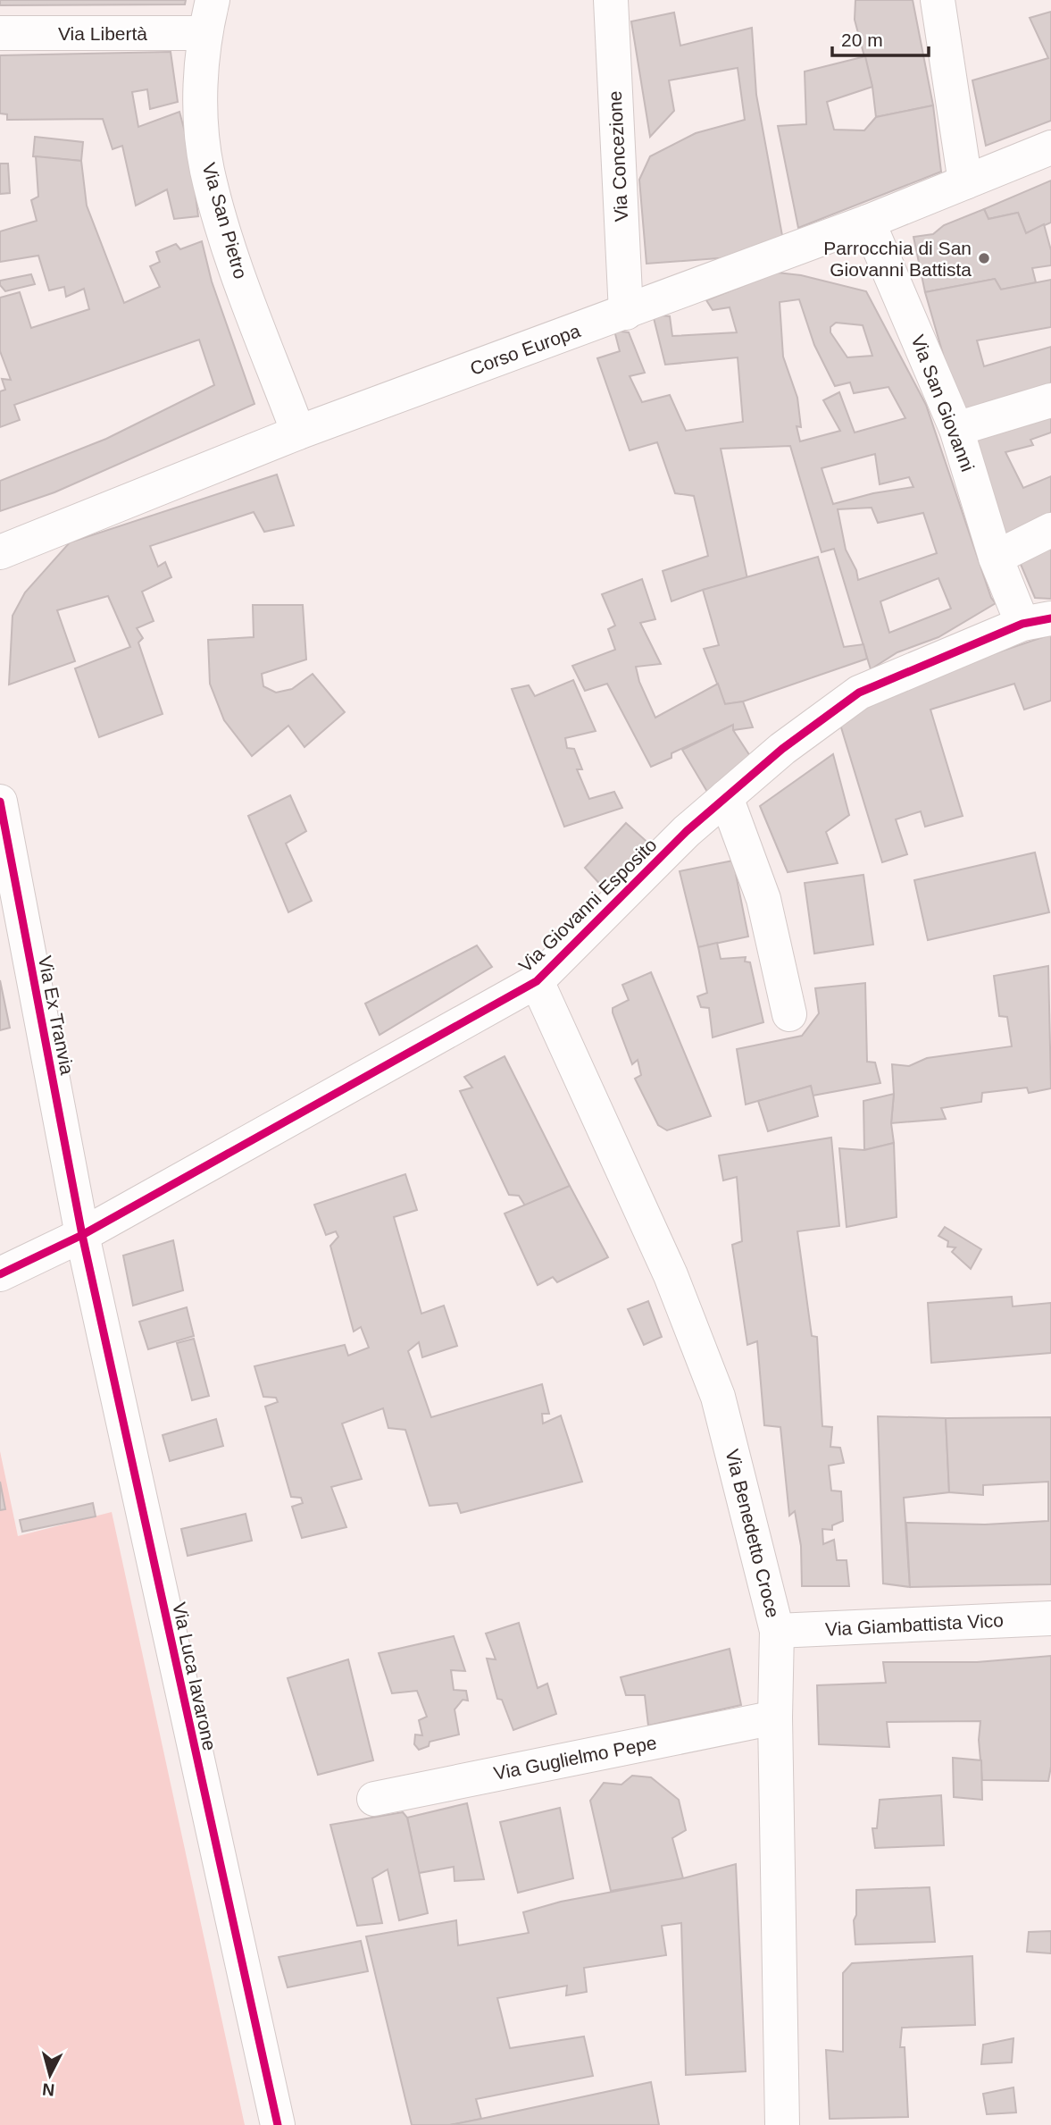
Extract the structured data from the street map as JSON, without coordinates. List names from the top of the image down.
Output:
{
  "streets": {
    "street": [
      "Via Libertà",
      "Via Concezione",
      "Via San Pietro",
      "Corso Europa",
      "Via San Giovanni",
      "Via Giovanni Esposito",
      "Via Ex Tranvia",
      "Via Benedetto Croce",
      "Via Giambattista Vico",
      "Via Luca Iavarone",
      "Via Guglielmo Pepe"
    ]
  },
  "crossings": [
    ["Via Libertà", "Via San Pietro"],
    ["Via Concezione", "Corso Europa"],
    ["Via San Pietro", "Corso Europa"],
    ["Corso Europa", "Via San Giovanni"],
    ["Via San Giovanni", "Via Giovanni Esposito"],
    ["Via Giovanni Esposito", "Via Ex Tranvia"],
    ["Via Giovanni Esposito", "Via Benedetto Croce"],
    ["Via Giovanni Esposito", "Via Luca Iavarone"],
    ["Via Ex Tranvia", "Via Luca Iavarone"],
    ["Via Benedetto Croce", "Via Giambattista Vico"],
    ["Via Benedetto Croce", "Via Guglielmo Pepe"]
  ],
  "places": ["Parrocchia di San Giovanni Battista"],
  "scale_bar": "20 m",
  "north": "bottom"
}
